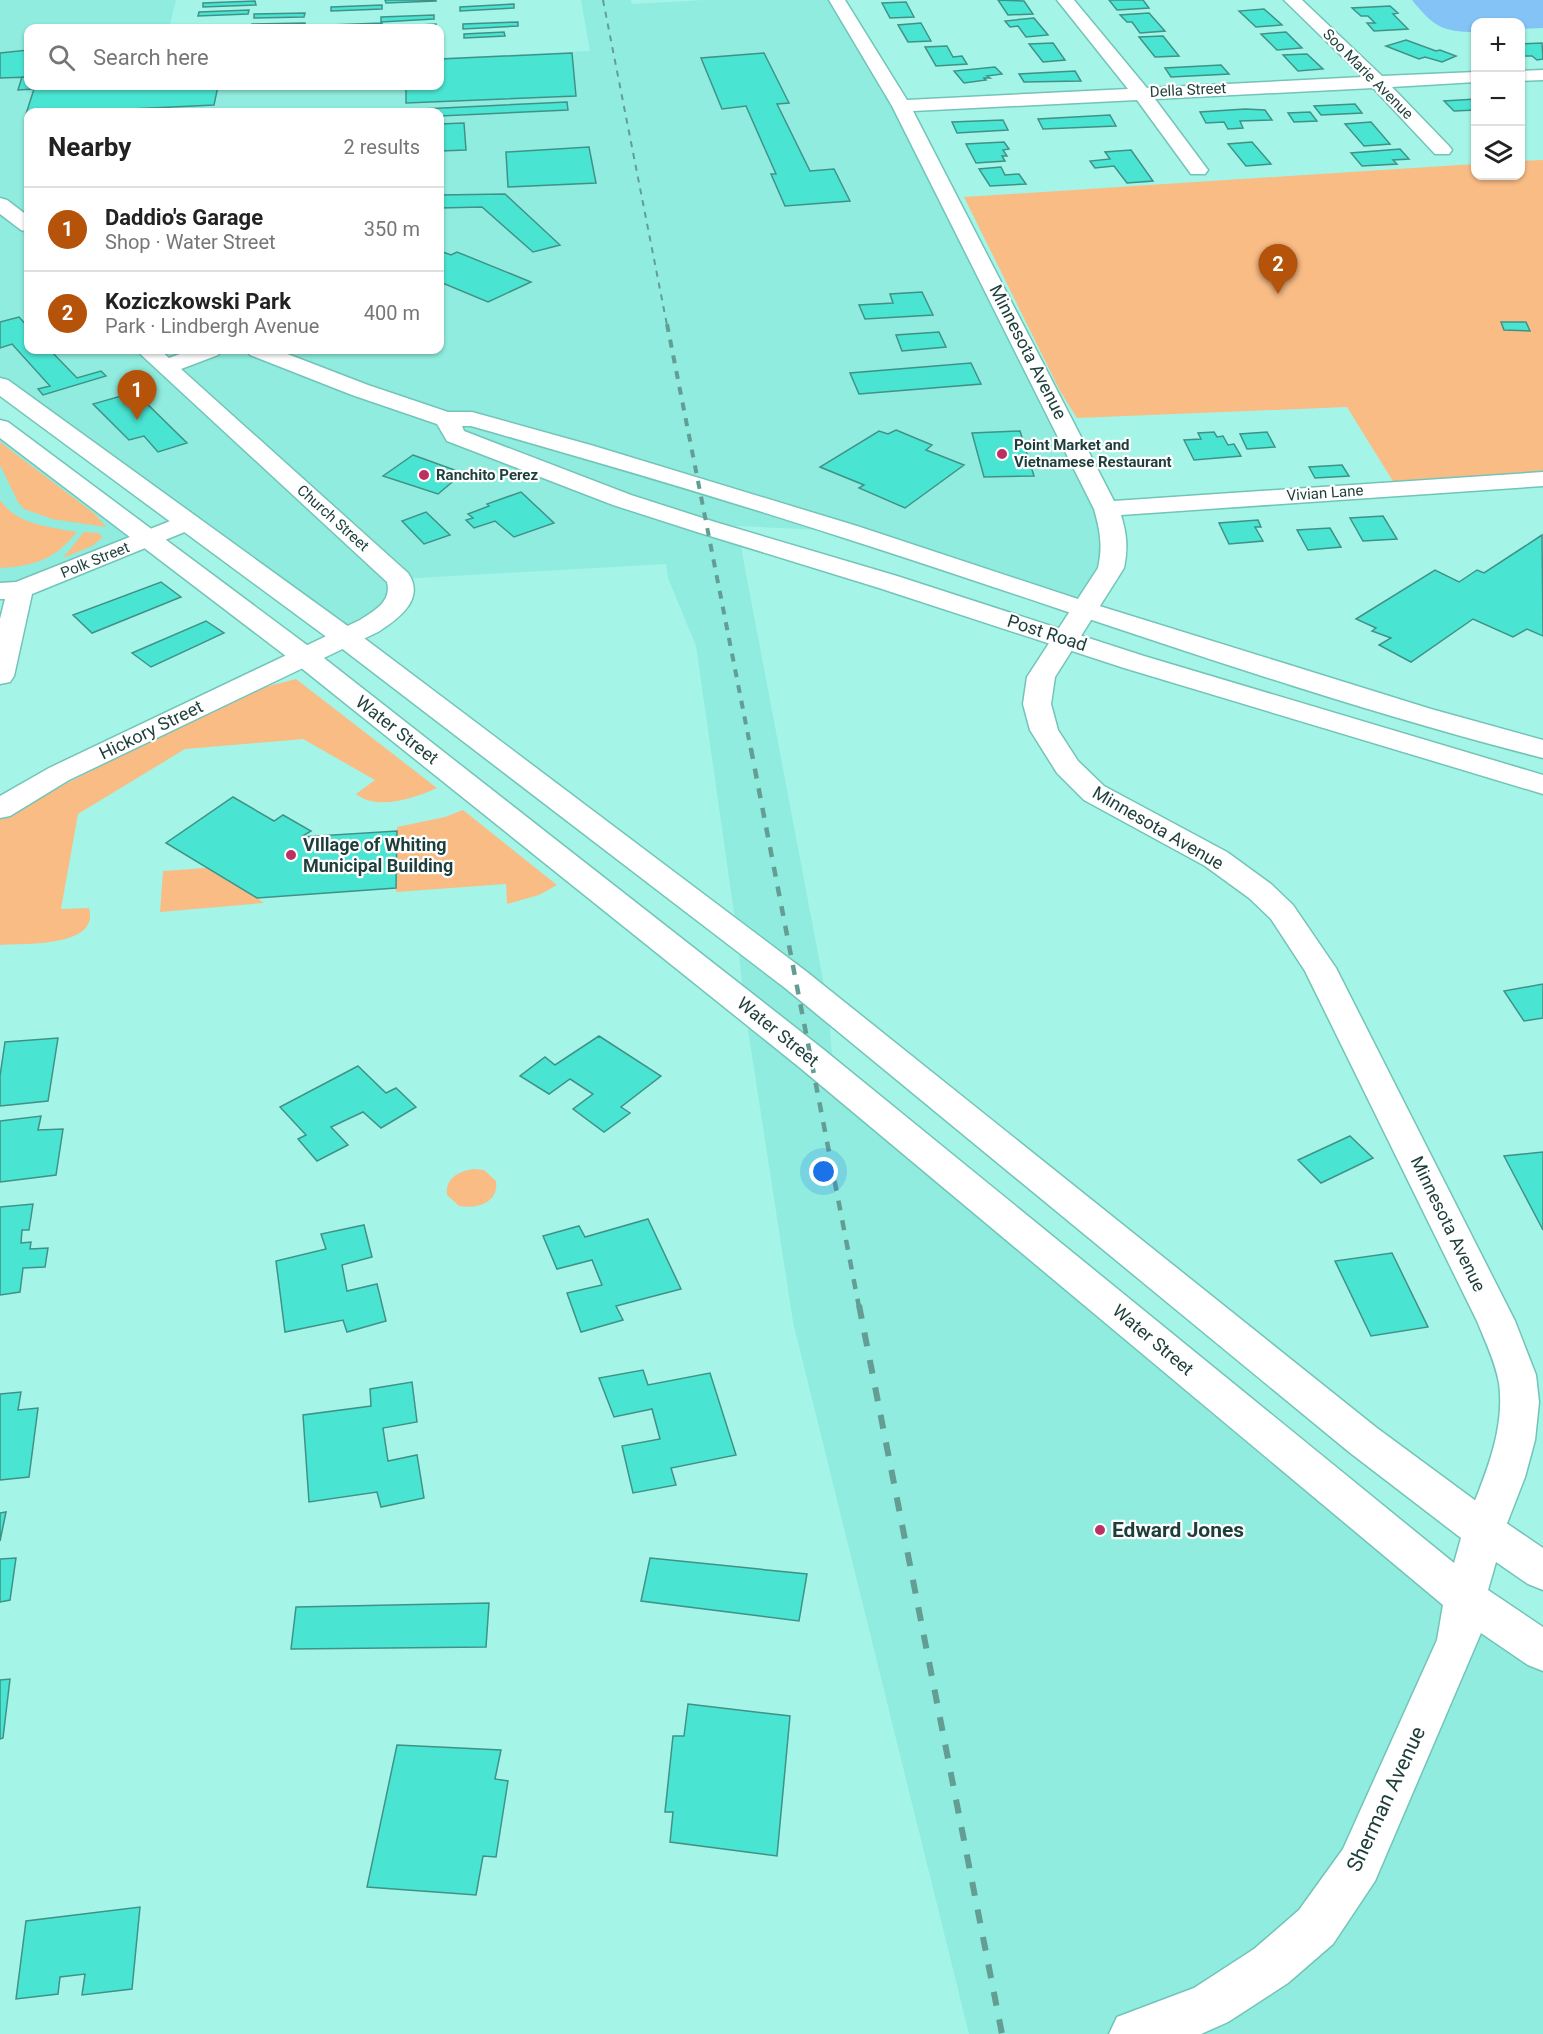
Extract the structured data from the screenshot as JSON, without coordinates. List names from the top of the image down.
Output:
{
  "streets": {
    "street": [
      "Soo Marie Avenue",
      "Della Street",
      "Minnesota Avenue",
      "Vivian Lane",
      "Church Street",
      "Polk Street",
      "Post Road",
      "Hickory Street",
      "Water Street",
      "Sherman Avenue"
    ]
  },
  "crossings": [
    ["Soo Marie Avenue", "Della Street"],
    ["Della Street", "Minnesota Avenue"],
    ["Minnesota Avenue", "Vivian Lane"],
    ["Minnesota Avenue", "Post Road"],
    ["Minnesota Avenue", "Sherman Avenue"],
    ["Church Street", "Hickory Street"],
    ["Church Street", "Water Street"],
    ["Polk Street", "Water Street"],
    ["Hickory Street", "Water Street"],
    ["Water Street", "Sherman Avenue"]
  ],
  "places": [
    "Point Market and Vietnamese Restaurant",
    "Ranchito Perez",
    "VIllage of Whiting Municipal Building",
    "Edward Jones"
  ],
  "page": {
    "map_buttons": ["+", "−"],
    "search": "Search here",
    "heading": ["Nearby", "2 results"],
    "list": [
      {
        "mark": "1",
        "name": "Daddio's Garage",
        "note": "Shop · Water Street",
        "value": "350 m"
      },
      {
        "mark": "2",
        "name": "Koziczkowski Park",
        "note": "Park · Lindbergh Avenue",
        "value": "400 m"
      }
    ],
    "pins": ["2", "1"]
  }
}
